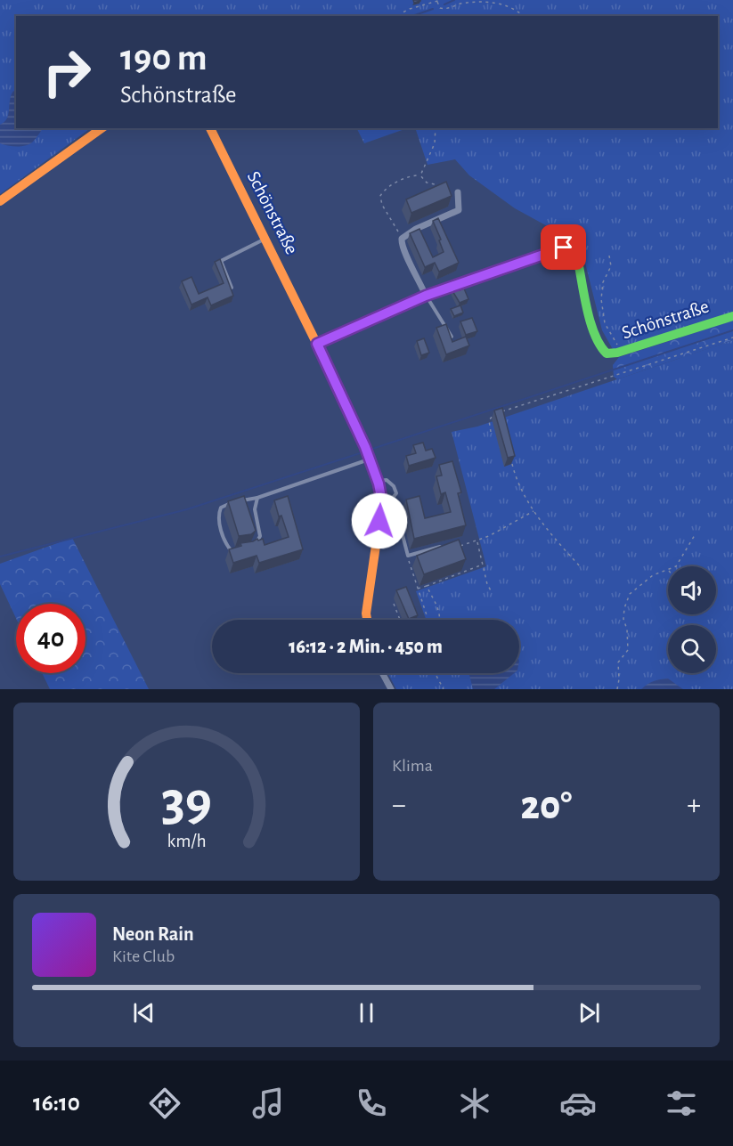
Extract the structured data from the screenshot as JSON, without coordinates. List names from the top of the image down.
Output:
{
  "streets": {
    "street": ["Schönstraße"]
  },
  "page": {
    "turn": ["190 m", "Schönstraße"],
    "limit": "40",
    "trip": "16:12 · 2 Min. · 450 m",
    "tile": "Klima",
    "heat": ["−", "20°", "+"],
    "song": ["Neon Rain", "Kite Club"],
    "tabs": "16:10",
    "gauge": ["39", "km/h"]
  }
}
